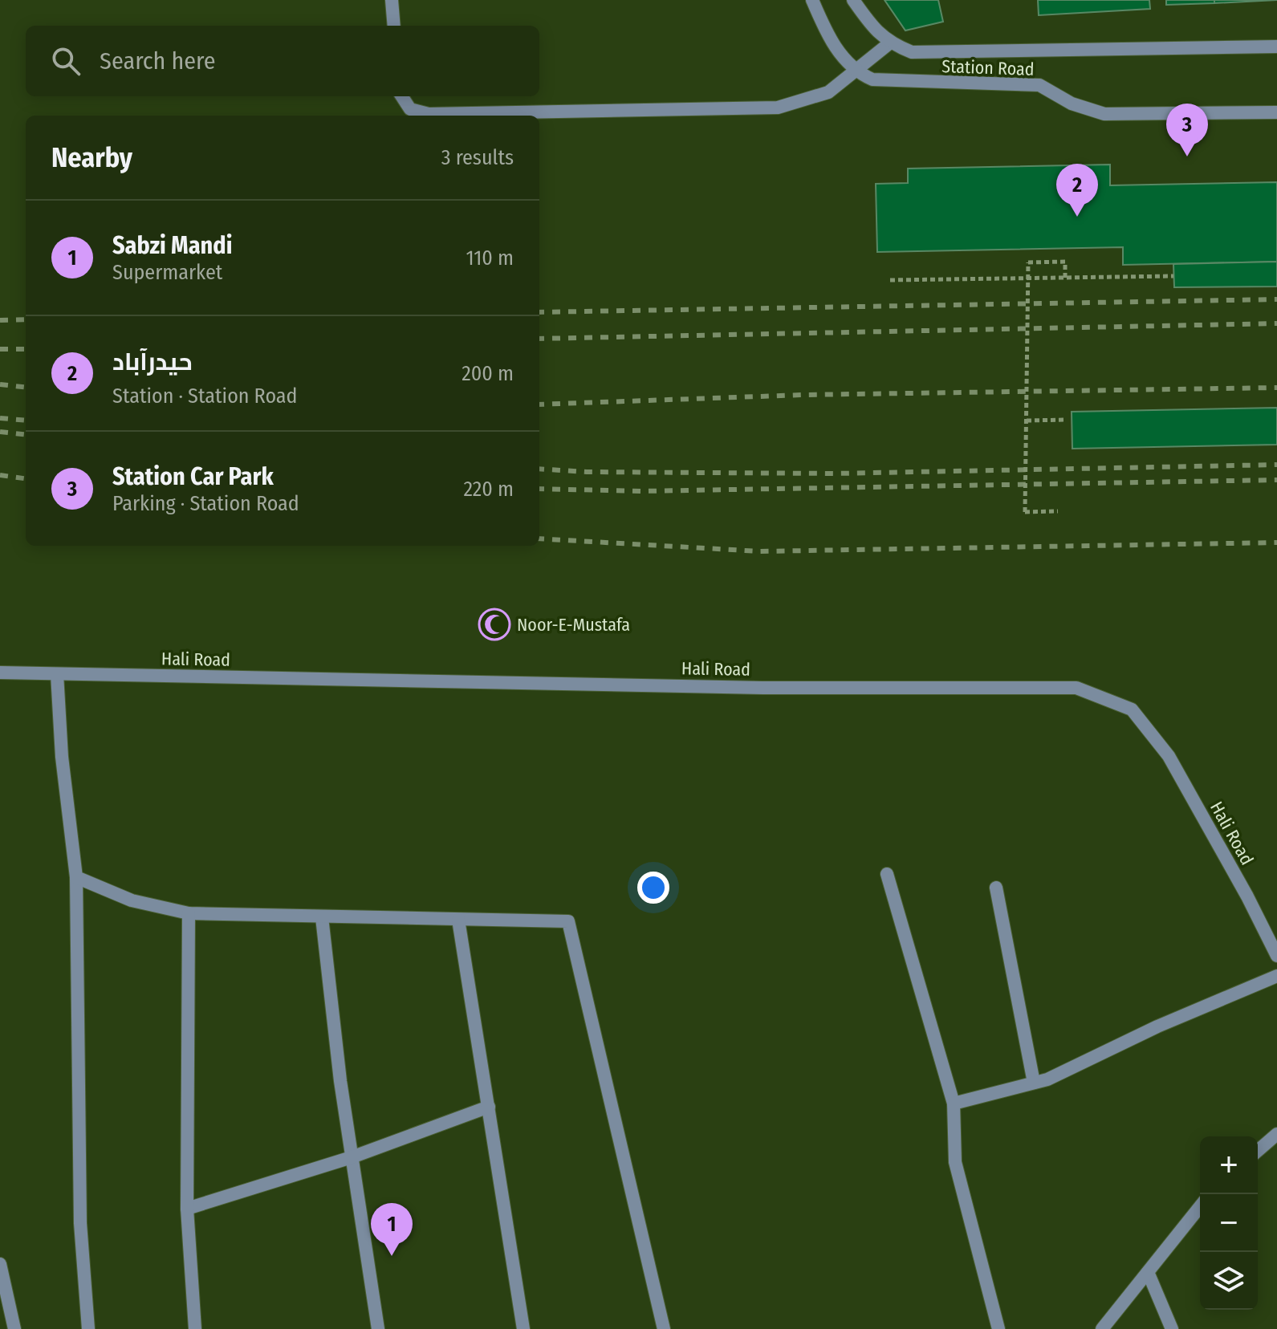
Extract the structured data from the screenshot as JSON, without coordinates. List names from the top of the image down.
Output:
{
  "streets": {
    "street": ["Station Road", "Hali Road"]
  },
  "places": {
    "mosque": ["Noor-E-Mustafa"]
  },
  "page": {
    "search": "Search here",
    "pins": ["3", "2", "1"],
    "heading": ["Nearby", "3 results"],
    "list": [
      {
        "mark": "1",
        "name": "Sabzi Mandi",
        "note": "Supermarket",
        "value": "110 m"
      },
      {
        "mark": "2",
        "name": "حیدرآباد",
        "note": "Station · Station Road",
        "value": "200 m"
      },
      {
        "mark": "3",
        "name": "Station Car Park",
        "note": "Parking · Station Road",
        "value": "220 m"
      }
    ],
    "map_buttons": ["+", "−"]
  }
}
